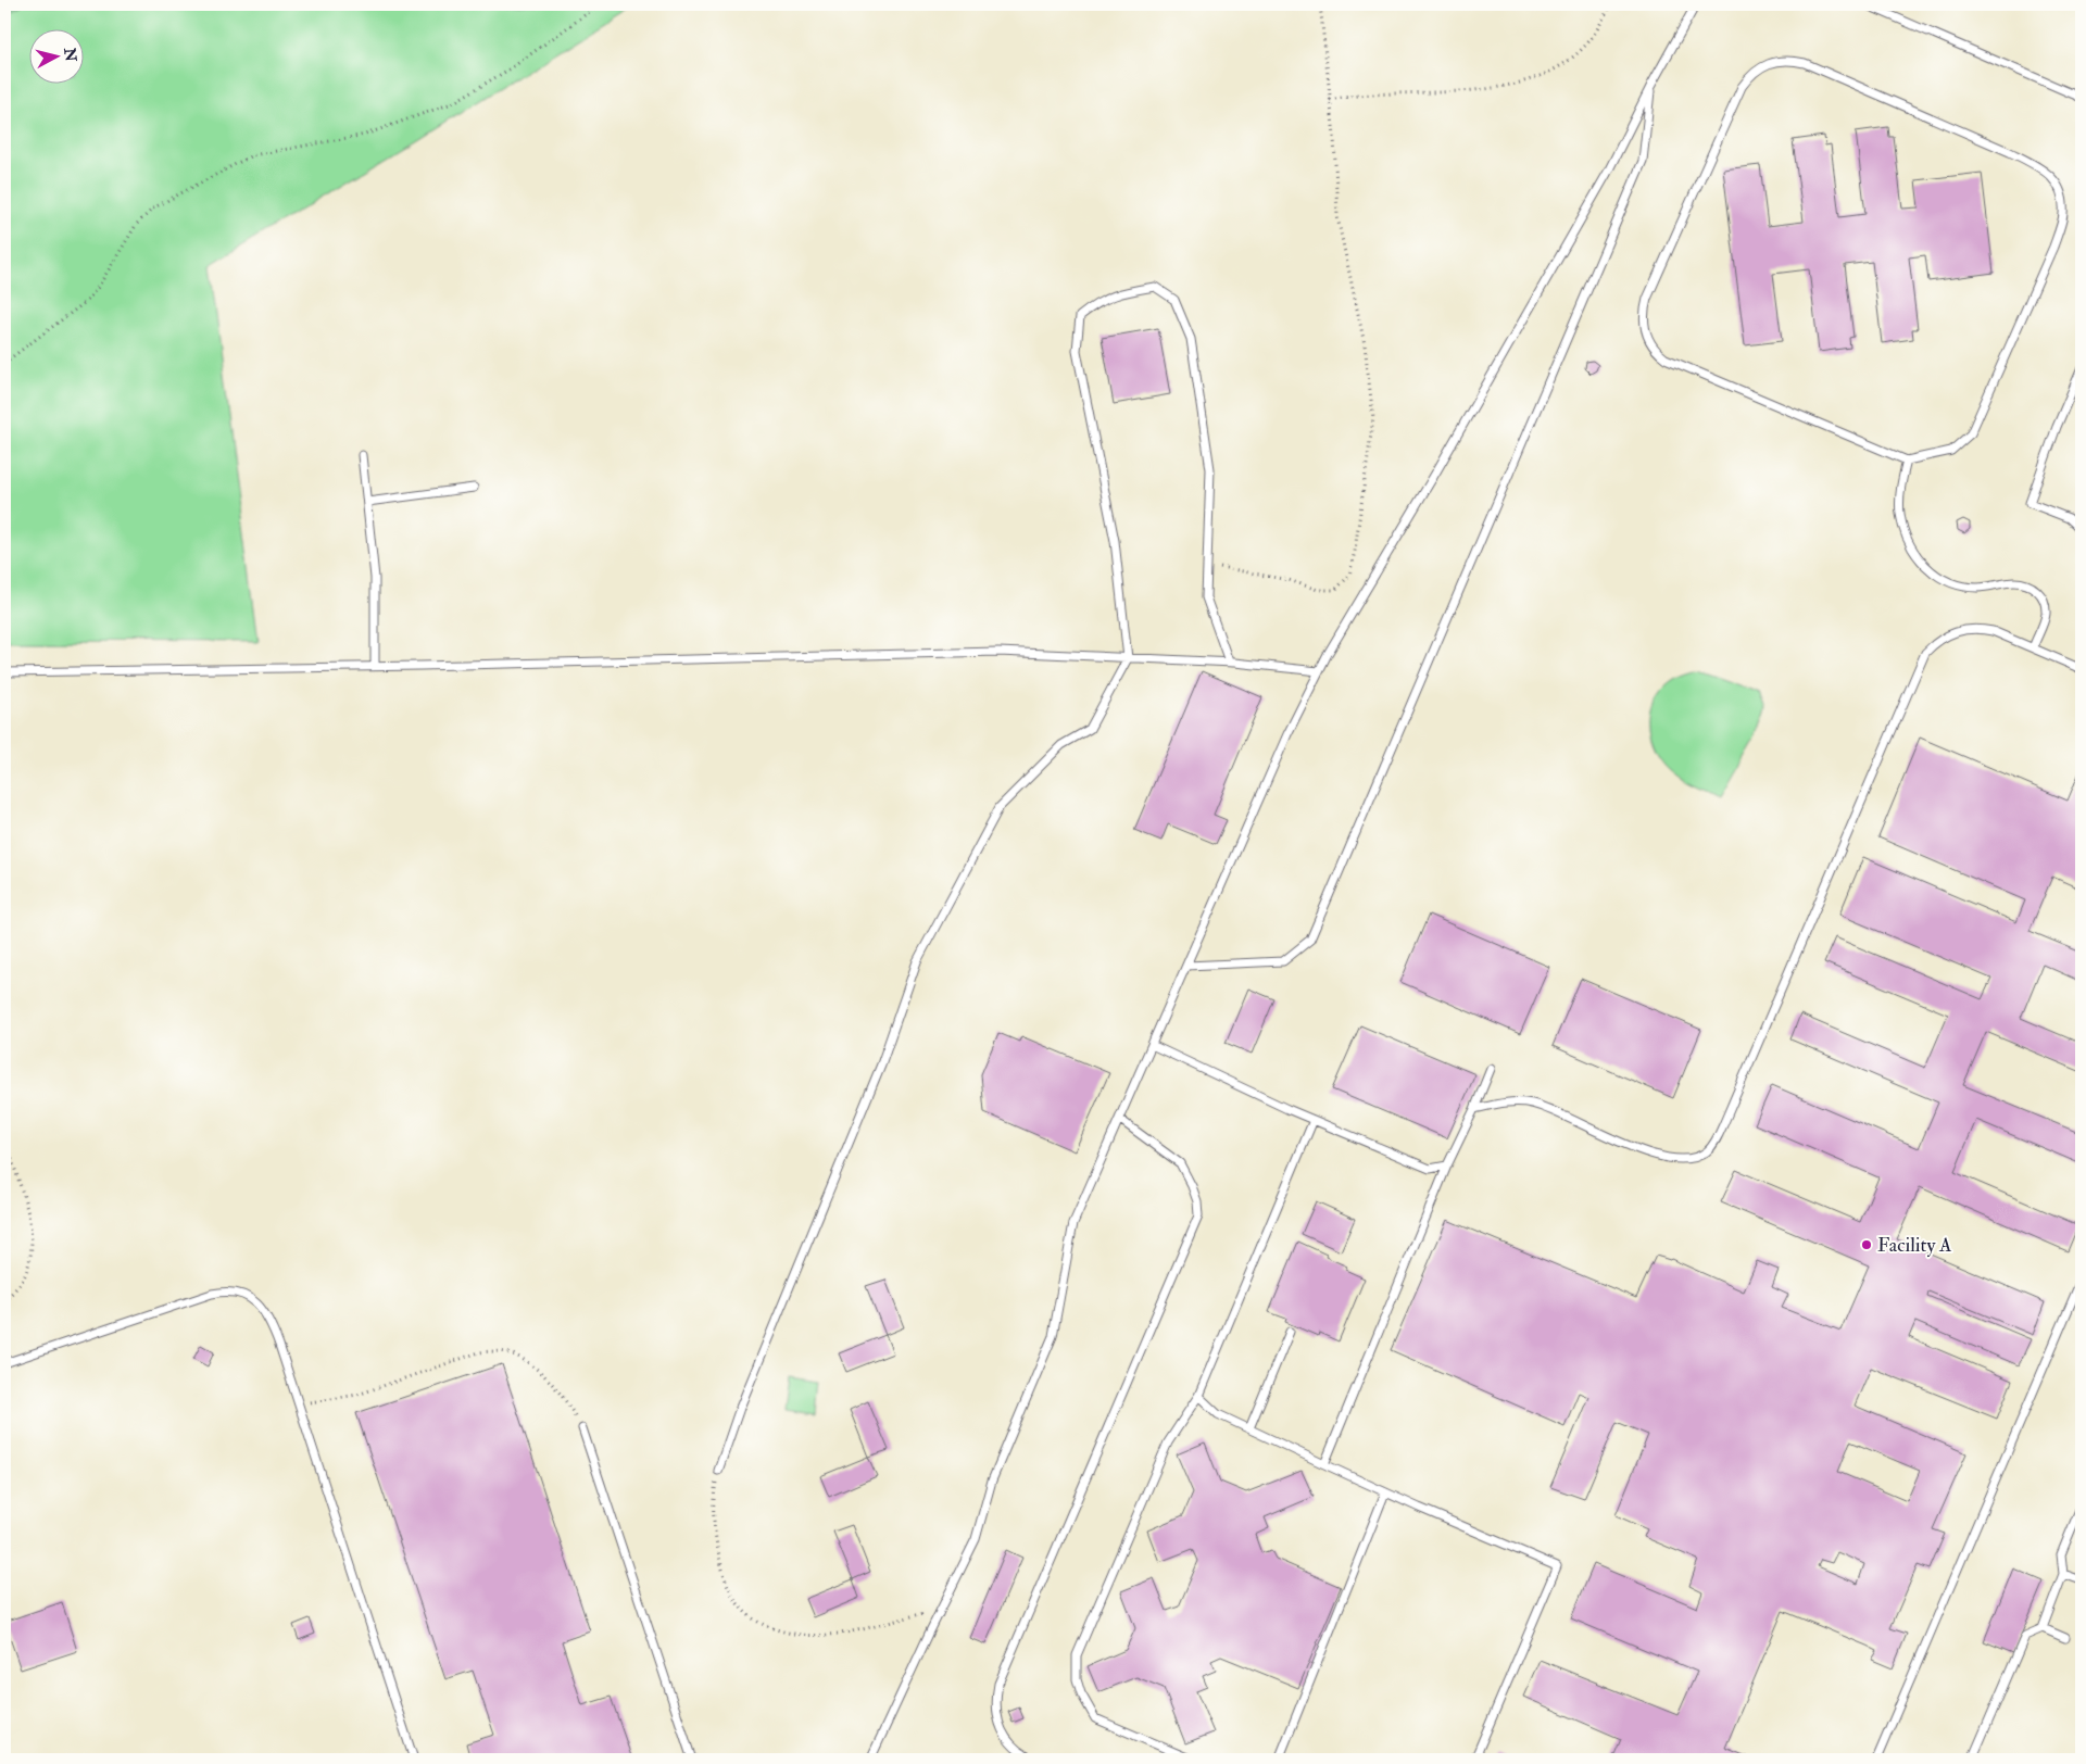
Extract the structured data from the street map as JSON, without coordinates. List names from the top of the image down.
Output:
{
  "places": ["Facility A"],
  "north": "right"
}
